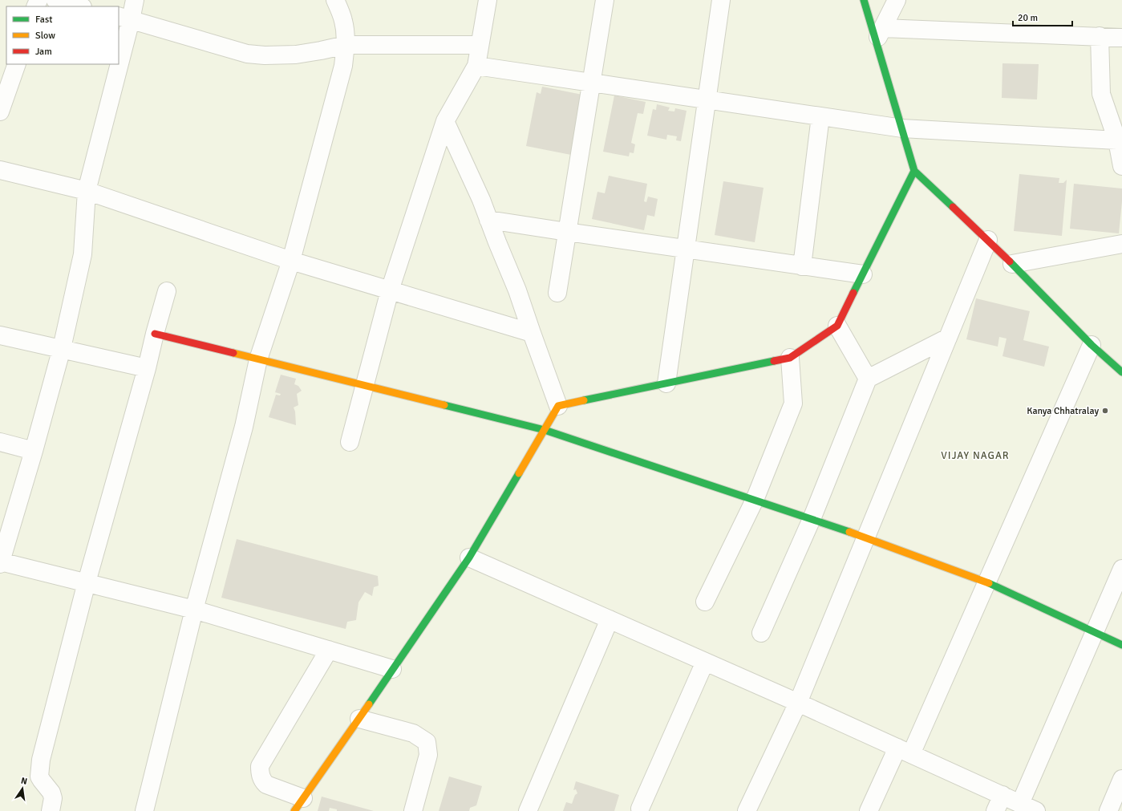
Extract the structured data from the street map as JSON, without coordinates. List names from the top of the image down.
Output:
{
  "districts": ["VIJAY NAGAR"],
  "places": ["Kanya Chhatralay"],
  "legend": ["Fast", "Slow", "Jam"],
  "scale_bar": "20 m",
  "north": "top"
}
